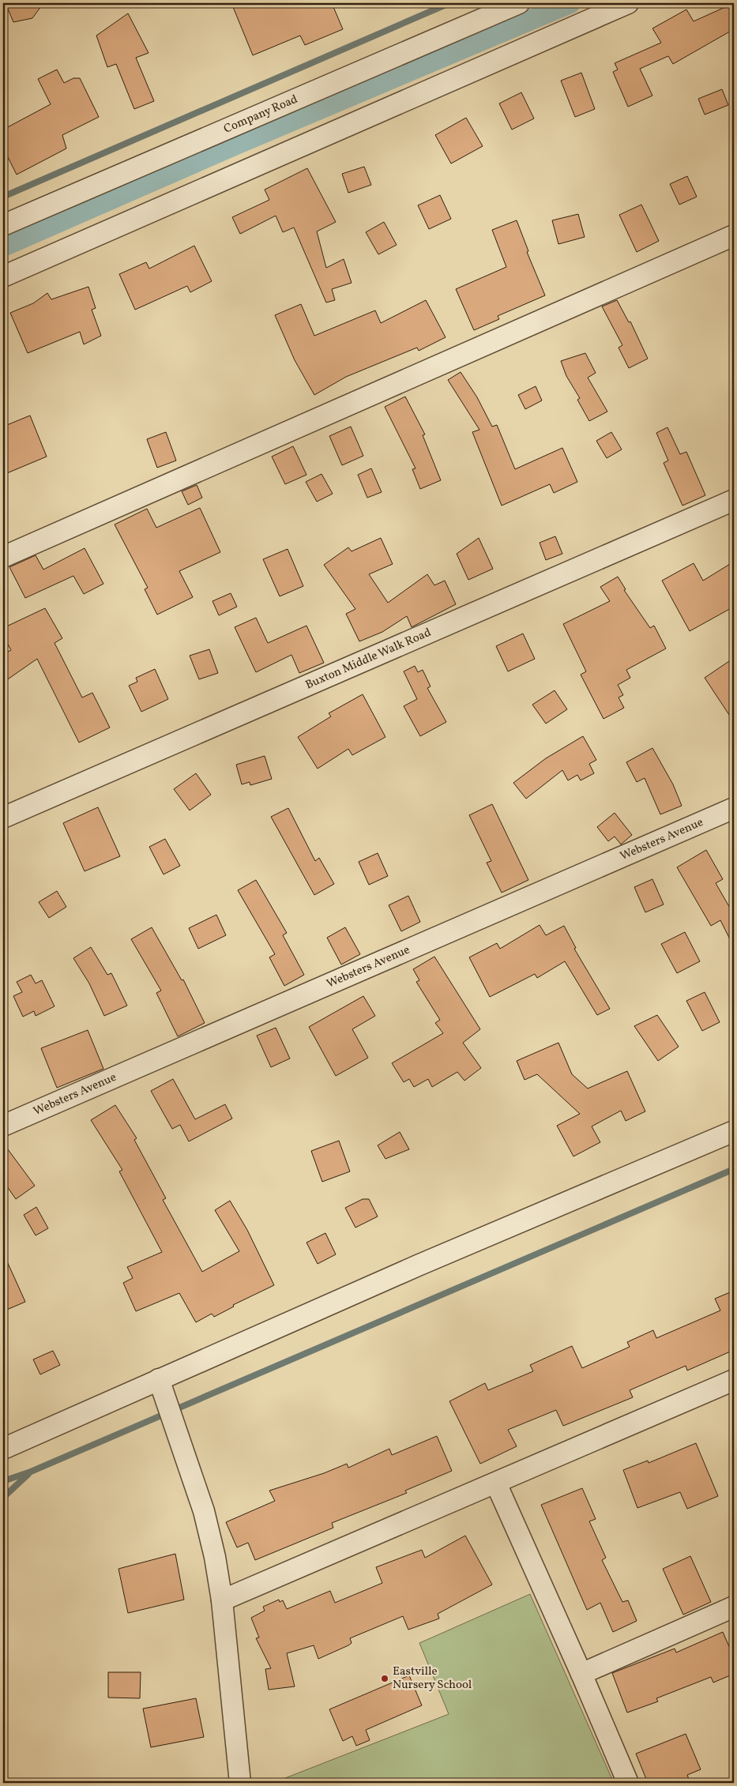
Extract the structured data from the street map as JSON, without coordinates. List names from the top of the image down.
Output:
{
  "streets": {
    "street": ["Company Road", "Buxton Middle Walk Road", "Websters Avenue"]
  },
  "places": ["Eastville Nursery School"]
}
